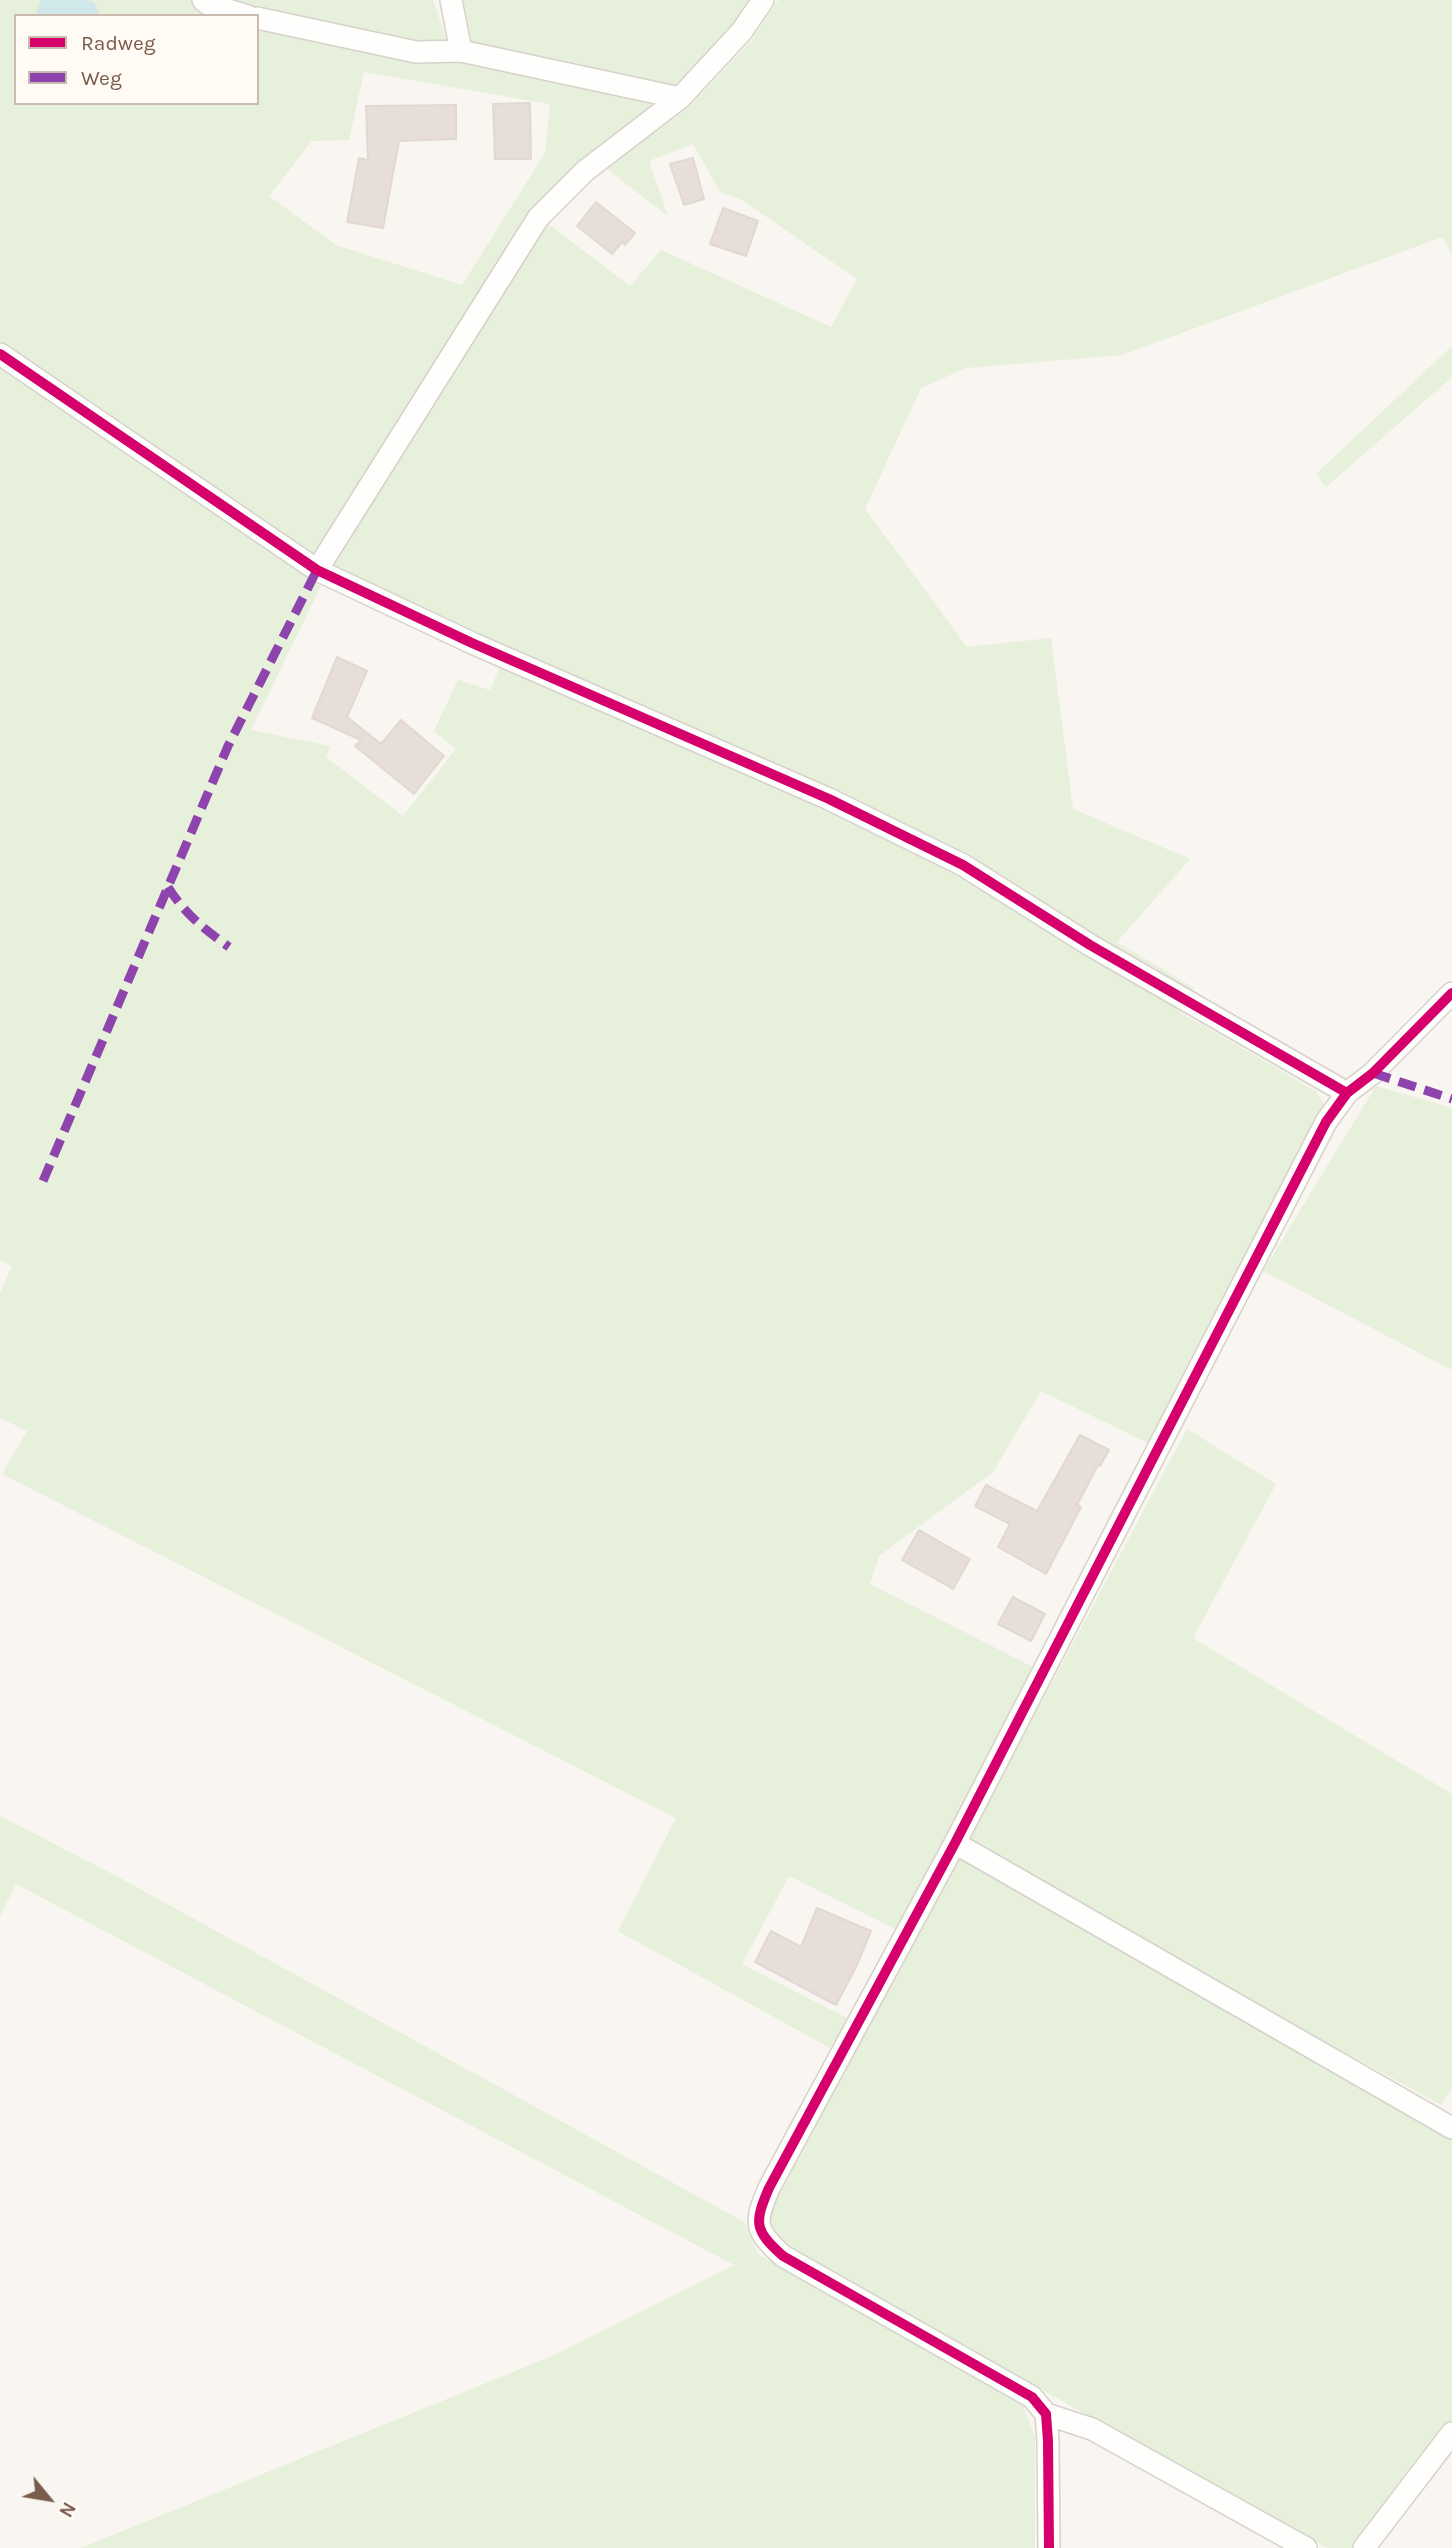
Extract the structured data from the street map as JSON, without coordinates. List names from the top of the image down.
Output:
{
  "legend": ["Radweg", "Weg"],
  "north": "bottom right"
}
